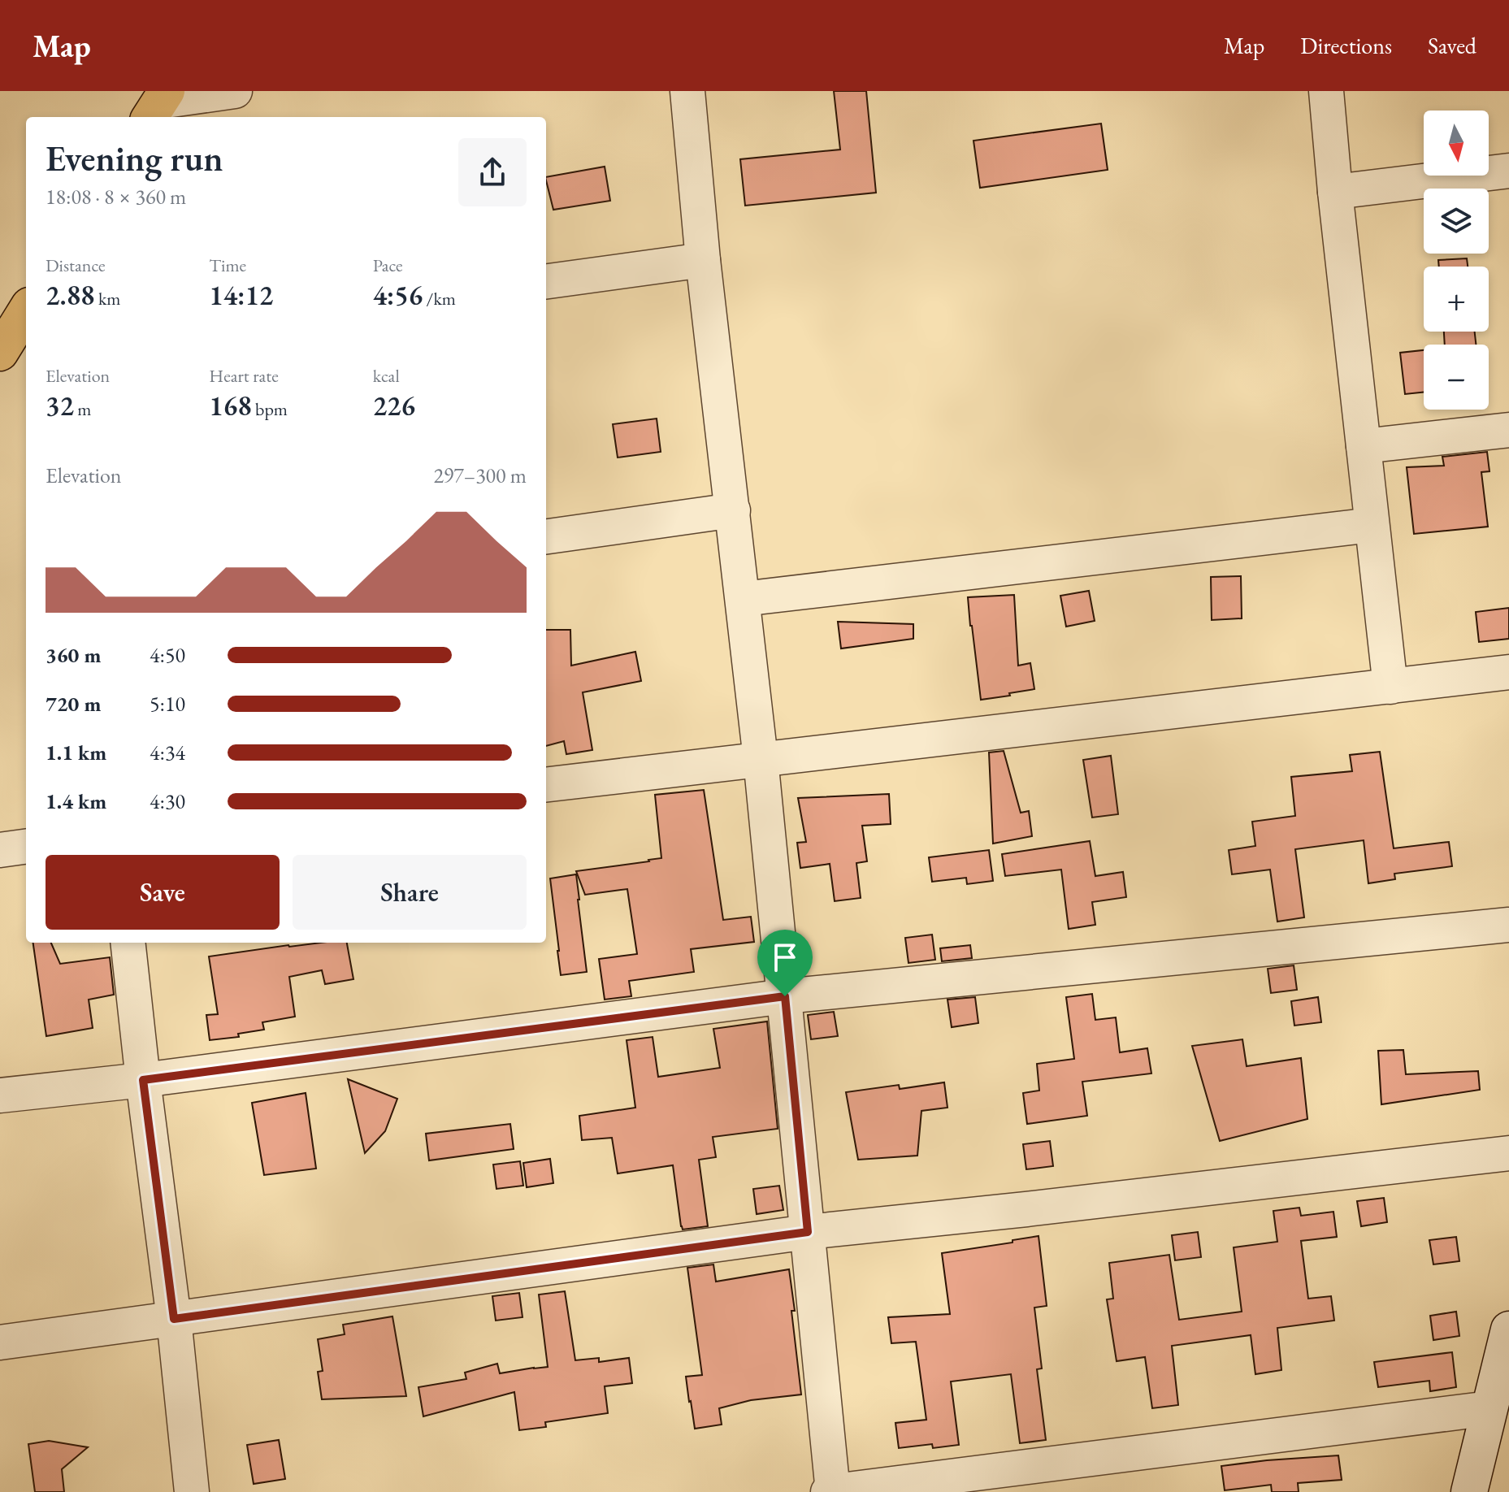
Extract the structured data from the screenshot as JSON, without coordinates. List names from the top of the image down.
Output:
{
  "north": "bottom",
  "page": {
    "header": "Map",
    "nav": ["Map", "Directions", "Saved"],
    "map_buttons": ["+", "−"],
    "heading": ["Evening run", "18:08 · 8 × 360 m"],
    "stats": [
      ["Distance", "2.88 km"],
      ["Time", "14:12"],
      ["Pace", "4:56 /km"],
      ["Elevation", "32 m"],
      ["Heart rate", "168 bpm"],
      ["kcal", "226"]
    ],
    "chart": ["Elevation", "297–300 m"],
    "list": [
      {
        "name": "360 m",
        "note": "4:50"
      },
      {
        "name": "720 m",
        "note": "5:10"
      },
      {
        "name": "1.1 km",
        "note": "4:34"
      },
      {
        "name": "1.4 km",
        "note": "4:30"
      }
    ],
    "buttons": ["Save", "Share"]
  }
}
